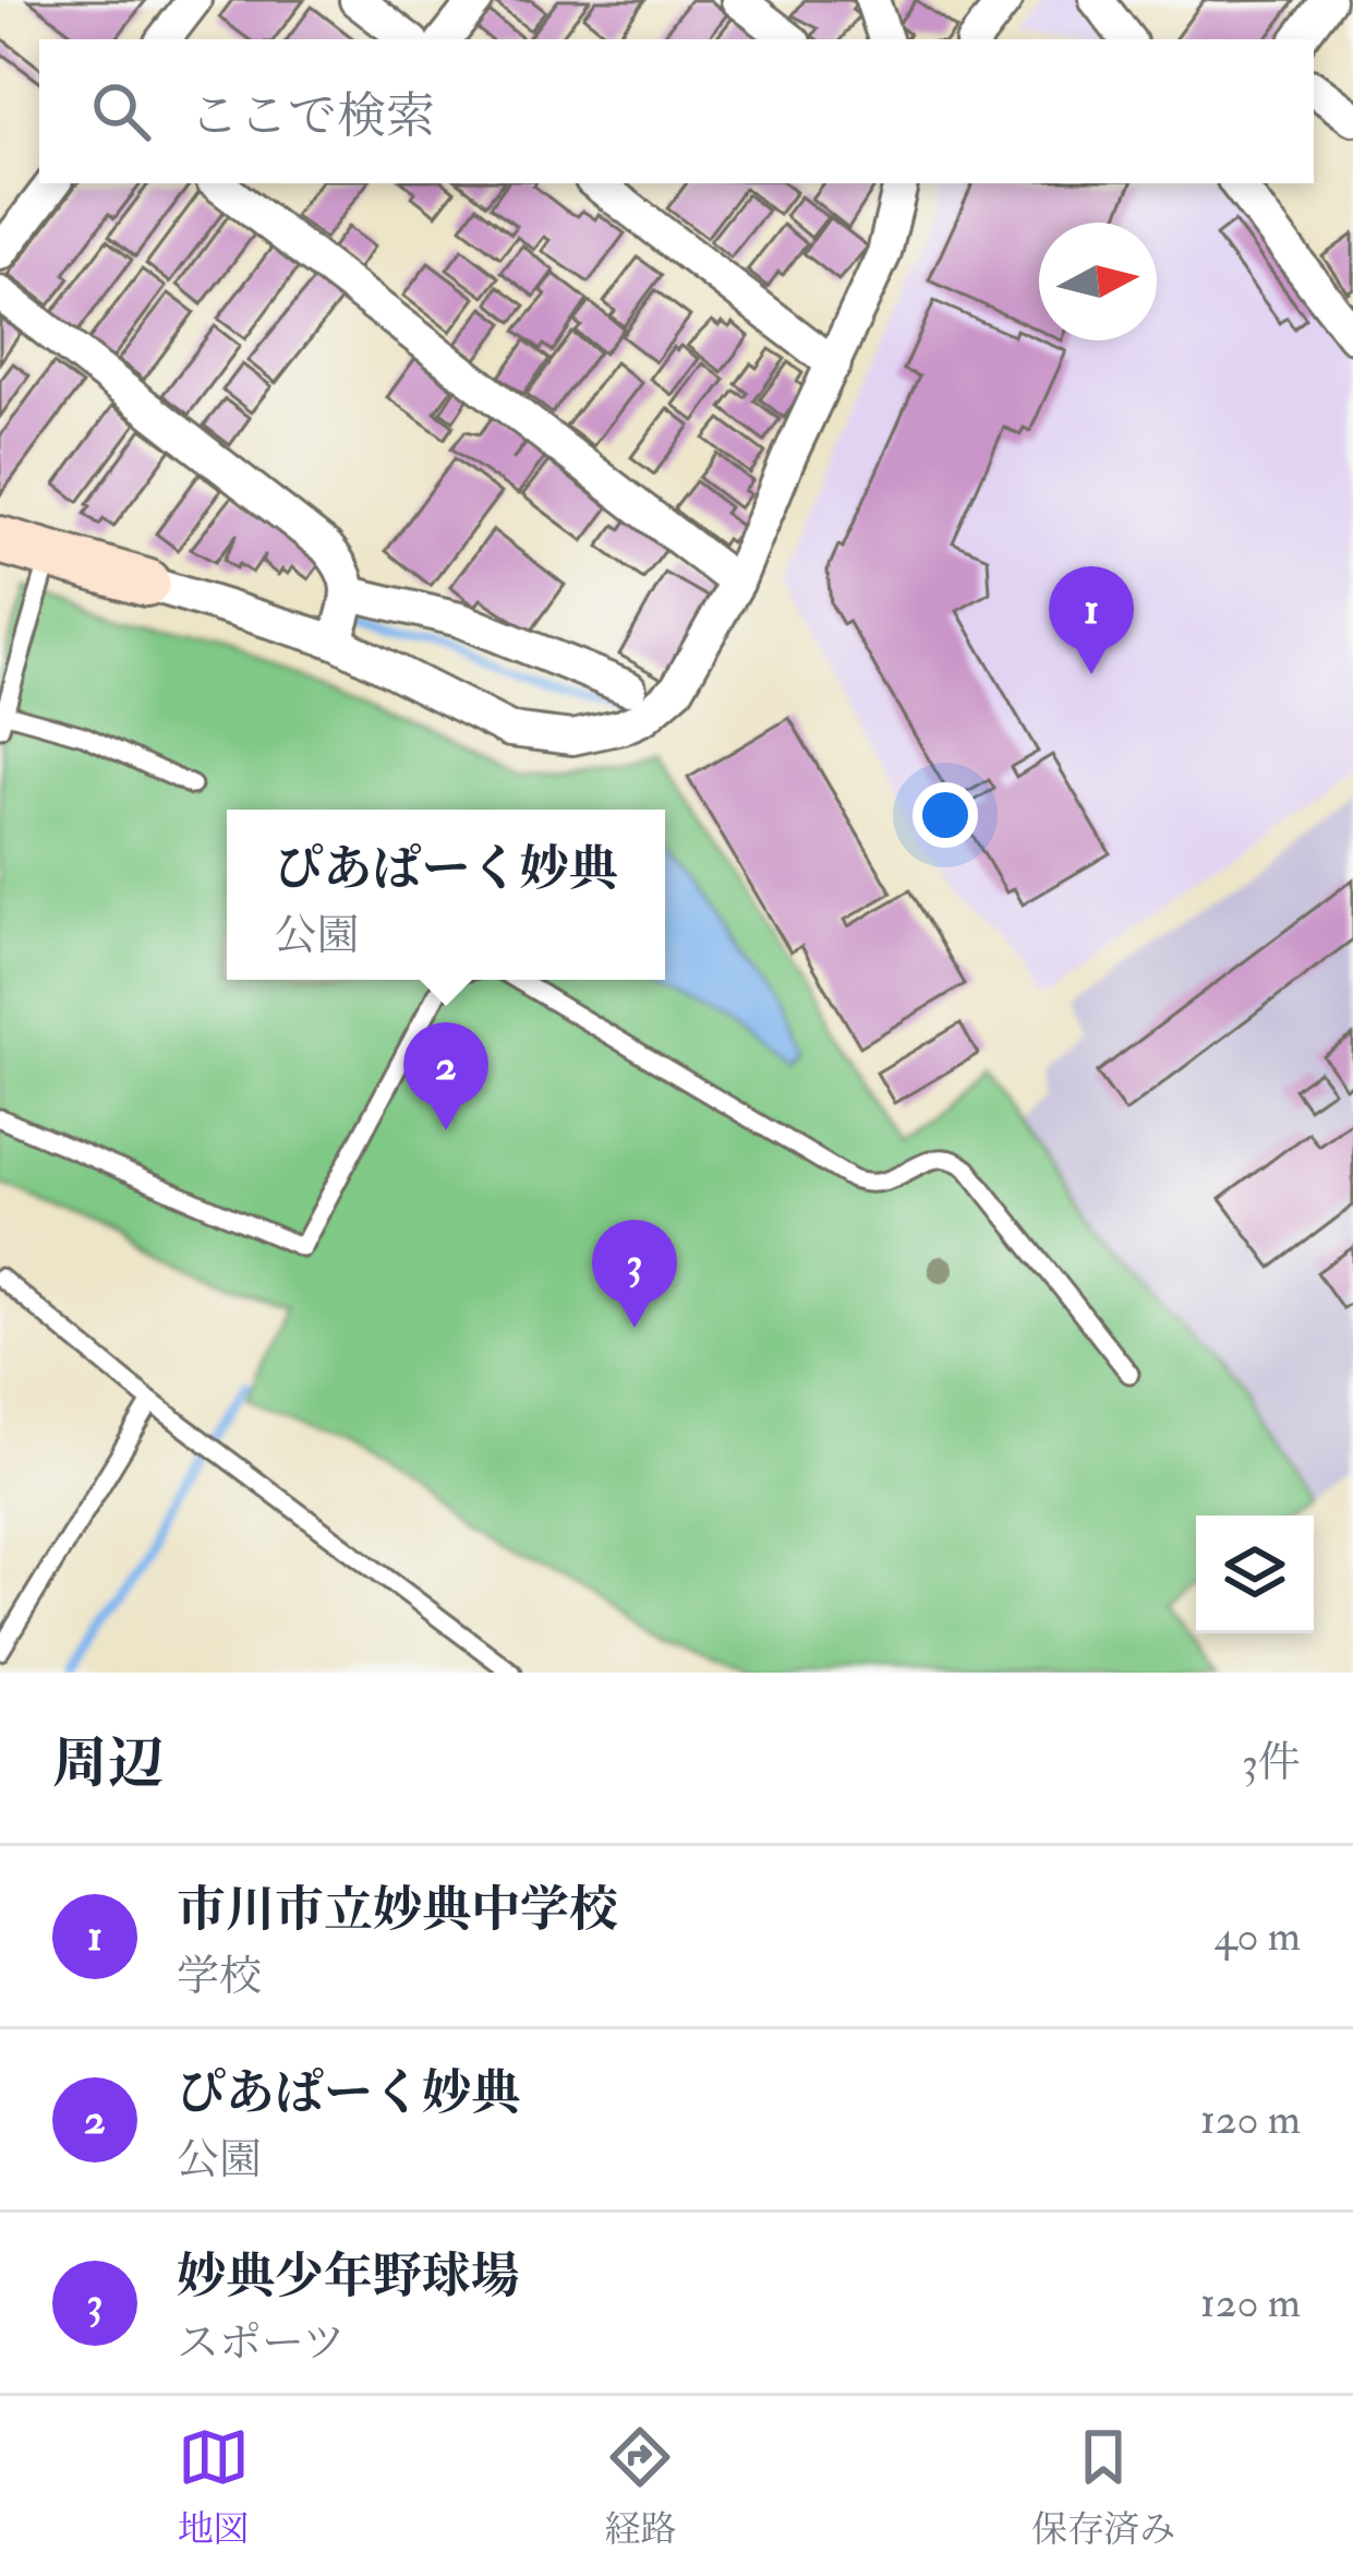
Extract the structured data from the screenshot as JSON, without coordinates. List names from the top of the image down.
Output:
{
  "north": "right",
  "page": {
    "search": "ここで検索",
    "pins": ["1", "2", "3"],
    "popup": ["ぴあぱーく妙典", "公園"],
    "heading": ["周辺", "3件"],
    "list": [
      {
        "mark": "1",
        "name": "市川市立妙典中学校",
        "note": "学校",
        "value": "40 m"
      },
      {
        "mark": "2",
        "name": "ぴあぱーく妙典",
        "note": "公園",
        "value": "120 m"
      },
      {
        "mark": "3",
        "name": "妙典少年野球場",
        "note": "スポーツ",
        "value": "120 m"
      }
    ],
    "nav": ["地図", "経路", "保存済み"]
  }
}
